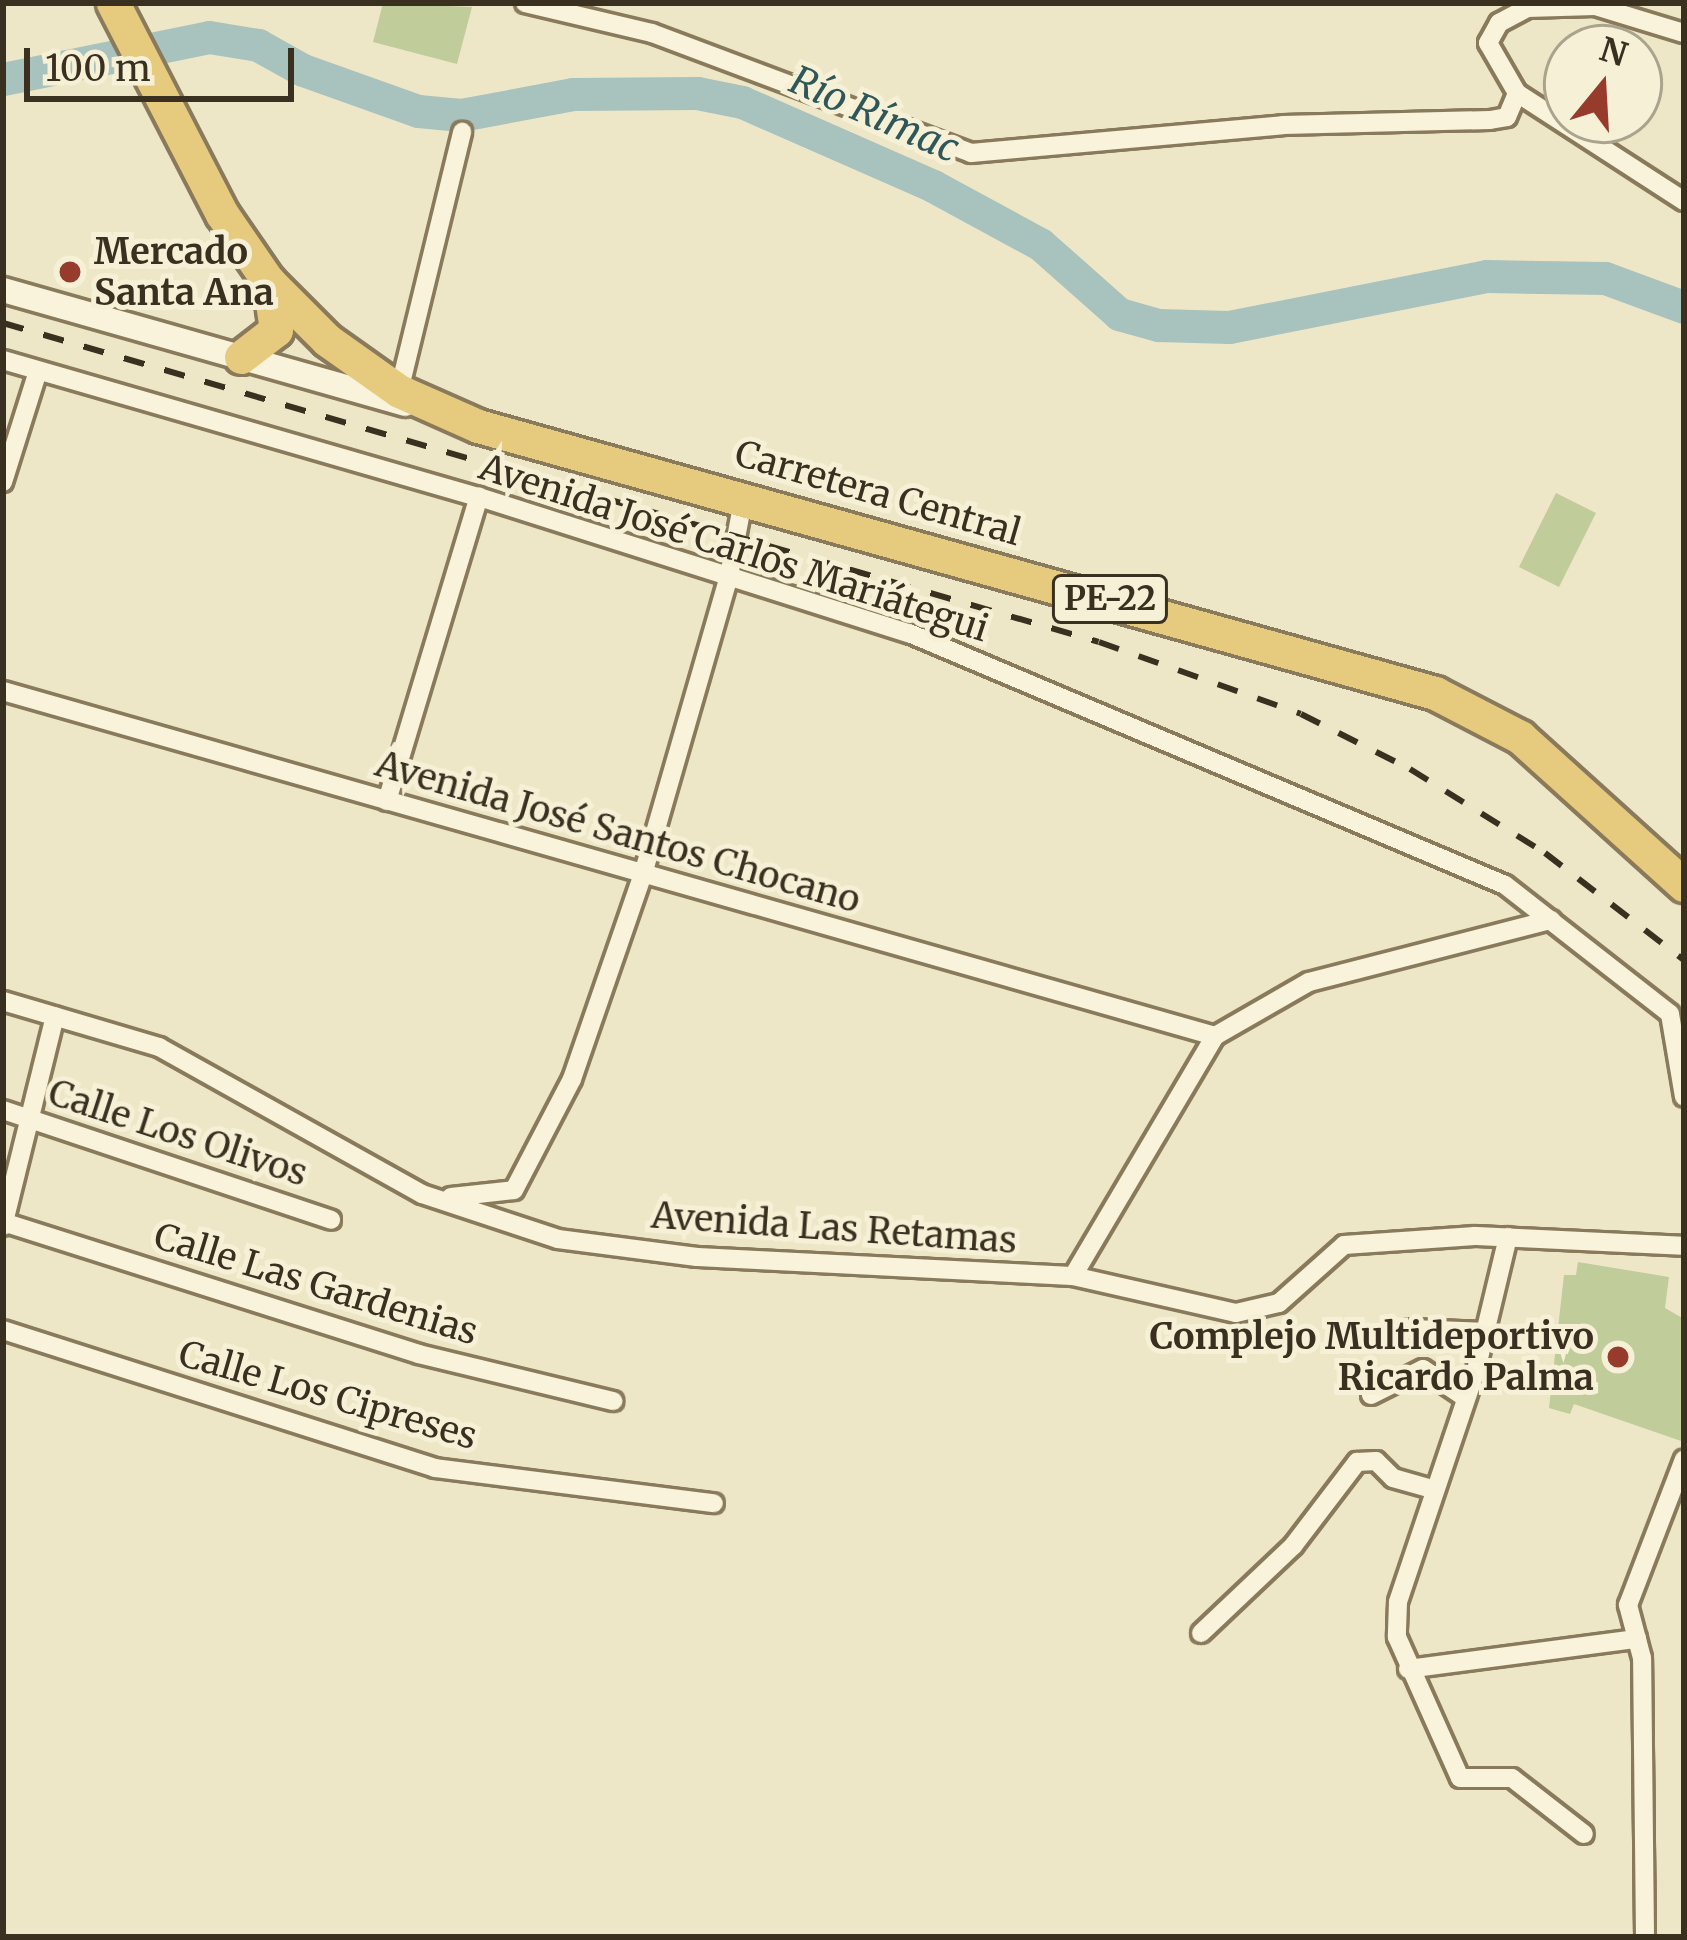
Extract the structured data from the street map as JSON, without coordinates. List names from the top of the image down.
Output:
{
  "streets": {
    "highway": ["Carretera Central", "PE-22"],
    "street": [
      "Avenida José Carlos Mariátegui",
      "Avenida José Santos Chocano",
      "Calle Los Olivos",
      "Avenida Las Retamas",
      "Calle Las Gardenias",
      "Calle Los Cipreses"
    ]
  },
  "crossings": [
    ["Carretera Central", "PE-22"]
  ],
  "water": ["Río Rímac"],
  "places": ["Mercado Santa Ana", "Complejo Multideportivo Ricardo Palma"],
  "scale_bar": "100 m",
  "north": "top"
}
